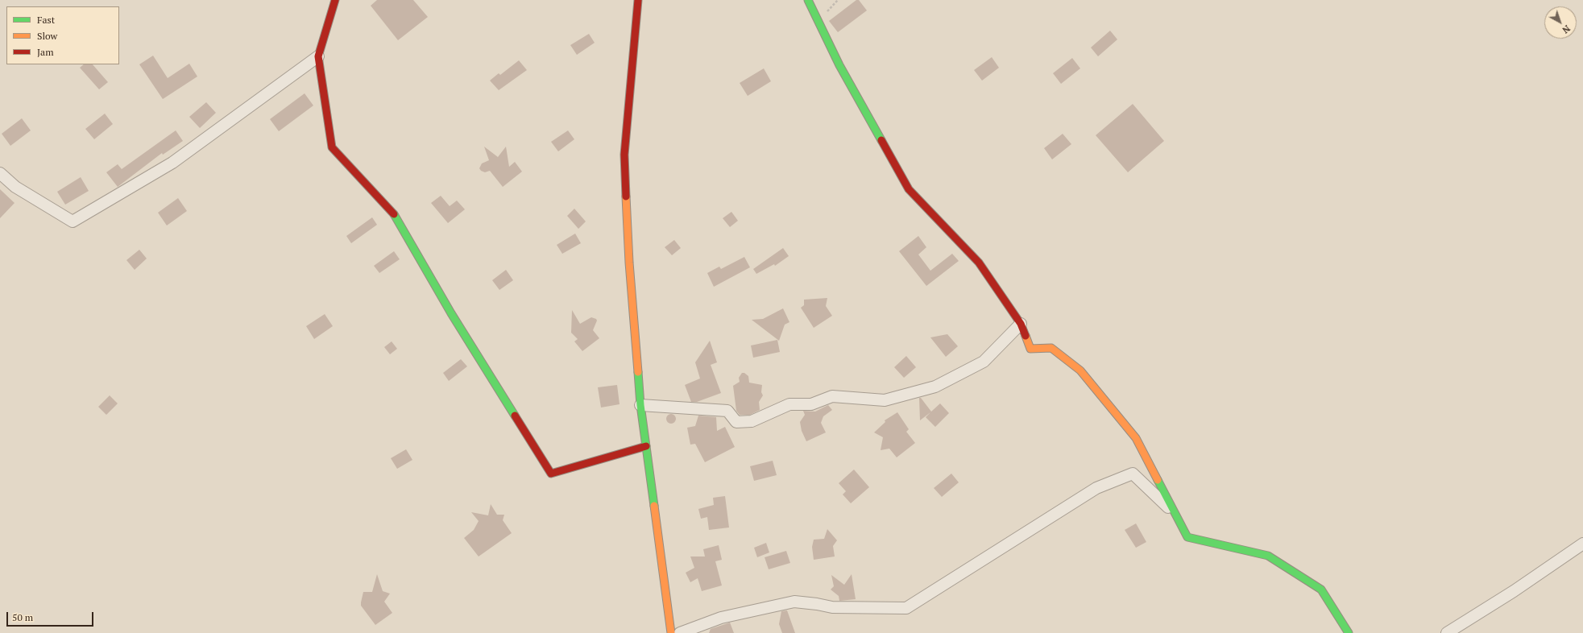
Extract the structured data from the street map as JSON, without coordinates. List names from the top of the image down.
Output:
{
  "legend": ["Fast", "Slow", "Jam"],
  "scale_bar": "50 m",
  "north": "bottom right"
}
